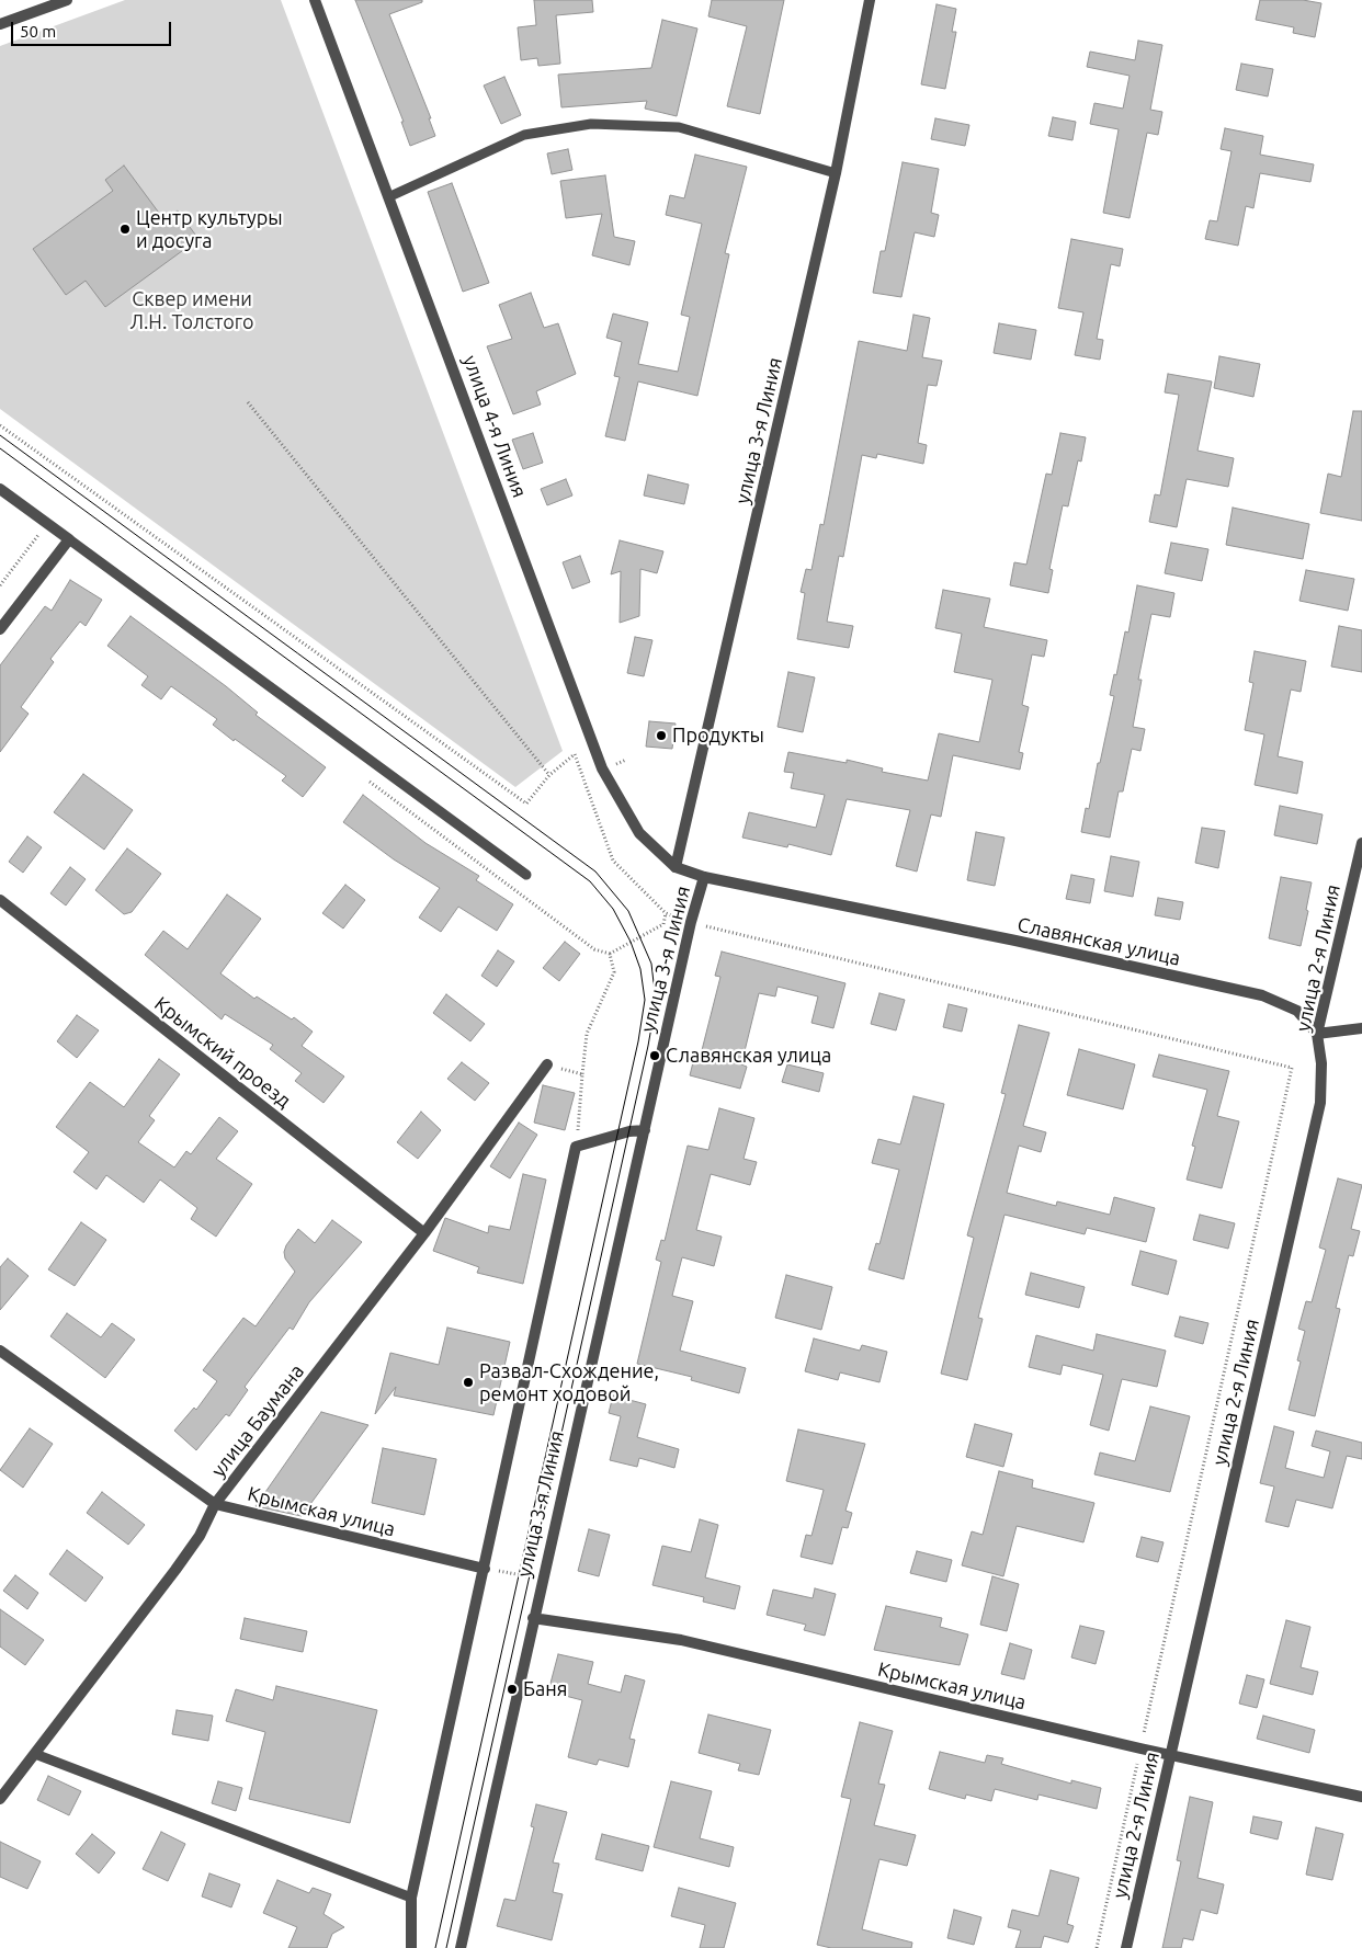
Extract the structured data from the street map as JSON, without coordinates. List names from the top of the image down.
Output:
{
  "streets": {
    "street": [
      "улица 4-я Линия",
      "улица 3-я Линия",
      "Славянская улица",
      "улица 2-я Линия",
      "Крымский проезд",
      "улица Баумана",
      "Крымская улица"
    ]
  },
  "crossings": [
    ["улица 4-я Линия", "Славянская улица"],
    ["улица 3-я Линия", "Славянская улица"],
    ["улица 3-я Линия", "Крымская улица"],
    ["Славянская улица", "улица 2-я Линия"],
    ["улица 2-я Линия", "Крымская улица"],
    ["Крымский проезд", "улица Баумана"],
    ["улица Баумана", "Крымская улица"]
  ],
  "parks": ["Сквер имени Л.Н. Толстого"],
  "places": [
    "Центр культуры и досуга",
    "Продукты",
    "Славянская улица",
    "Развал-Схождение, ремонт ходовой",
    "Баня"
  ],
  "scale_bar": "50 m"
}
